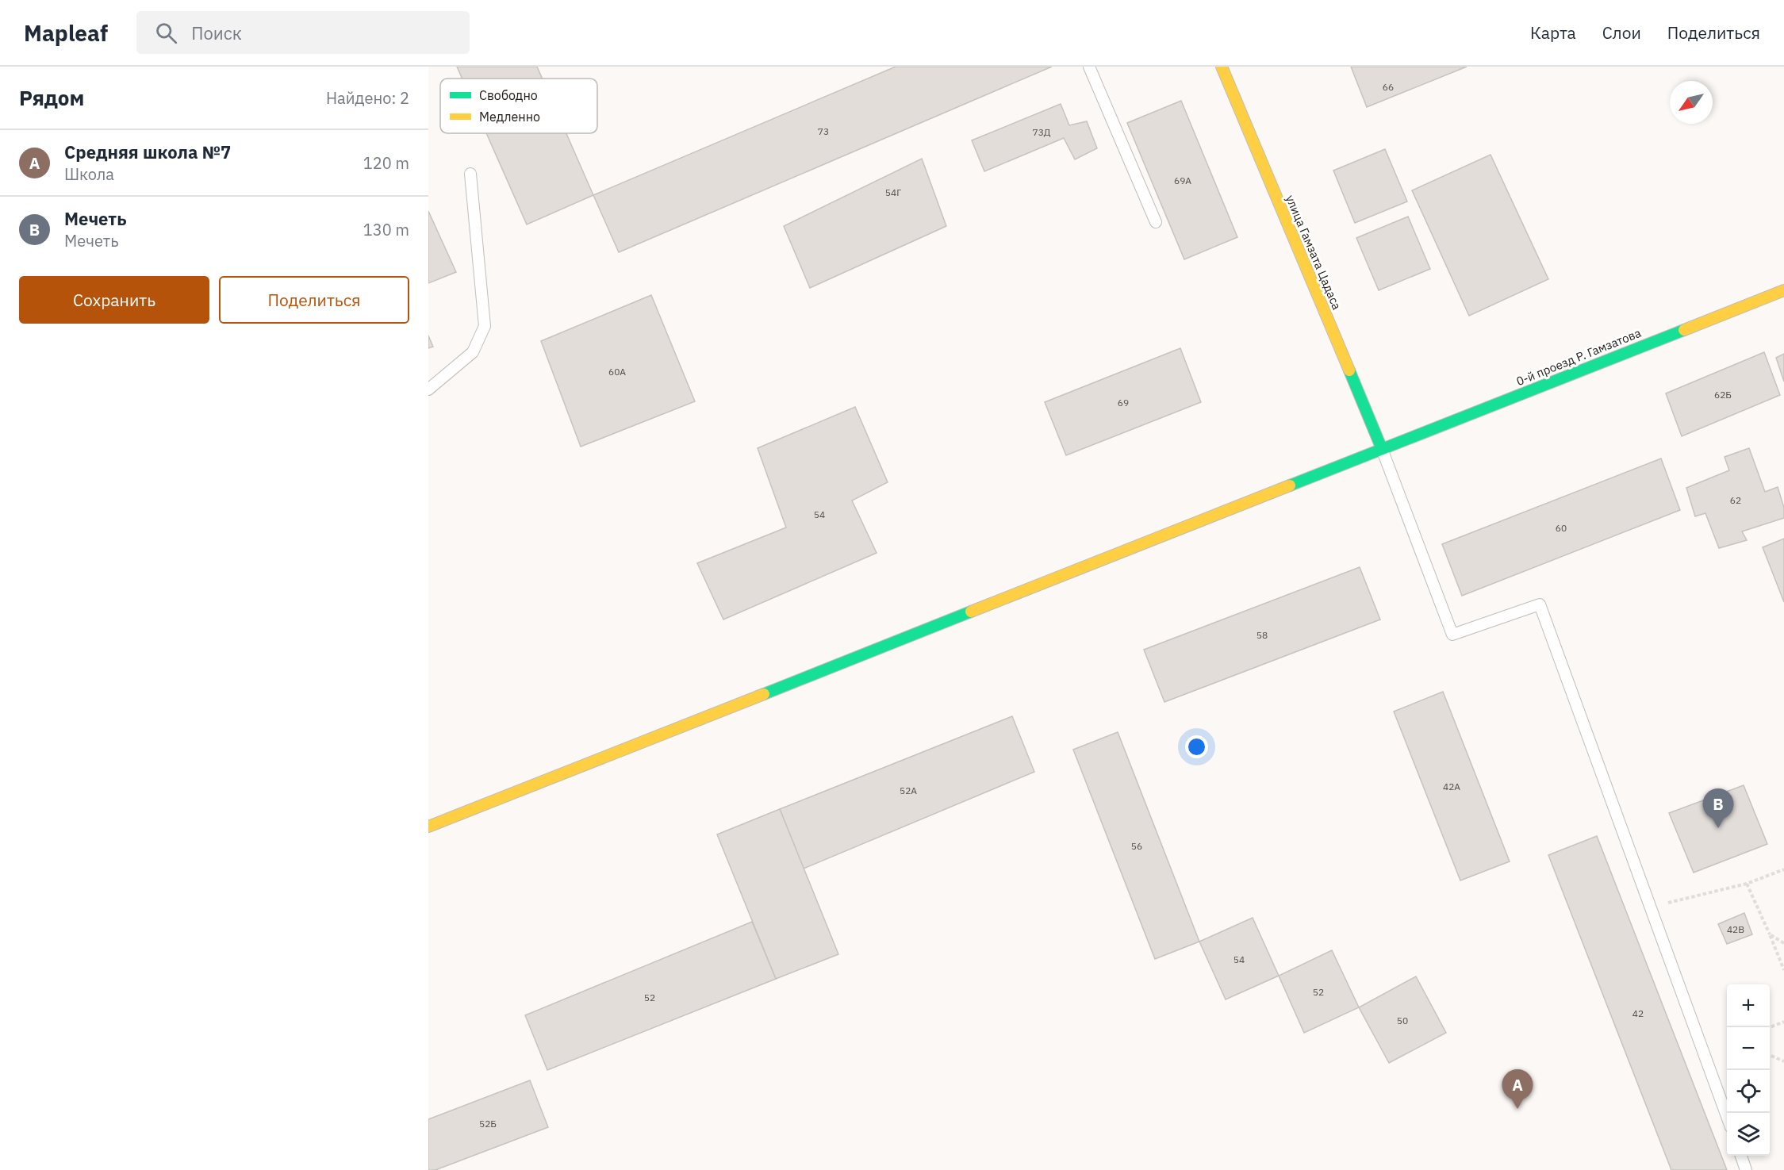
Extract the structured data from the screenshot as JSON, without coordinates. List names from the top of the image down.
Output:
{
  "streets": {
    "street": ["улица Гамзата Цадаса", "0-й проезд Р. Гамзатова"]
  },
  "crossings": [
    ["улица Гамзата Цадаса", "0-й проезд Р. Гамзатова"]
  ],
  "house_numbers": [
    "66",
    "73",
    "73Д",
    "69А",
    "54Г",
    "60А",
    "62Б",
    "69",
    "62",
    "54",
    "60",
    "58",
    "42А",
    "52А",
    "56",
    "42В",
    "54",
    "52",
    "52",
    "42",
    "50",
    "52Б"
  ],
  "legend": ["Свободно", "Медленно"],
  "north": "bottom left",
  "page": {
    "header": "Mapleaf",
    "search": "Поиск",
    "nav": ["Карта", "Слои", "Поделиться"],
    "heading": ["Рядом", "Найдено: 2"],
    "list": [
      {
        "mark": "A",
        "name": "Средняя школа №7",
        "note": "Школа",
        "value": "120 m"
      },
      {
        "mark": "B",
        "name": "Мечеть",
        "note": "Мечеть",
        "value": "130 m"
      }
    ],
    "buttons": ["Сохранить", "Поделиться"],
    "pins": ["B", "A"],
    "map_buttons": ["+", "−"]
  }
}
